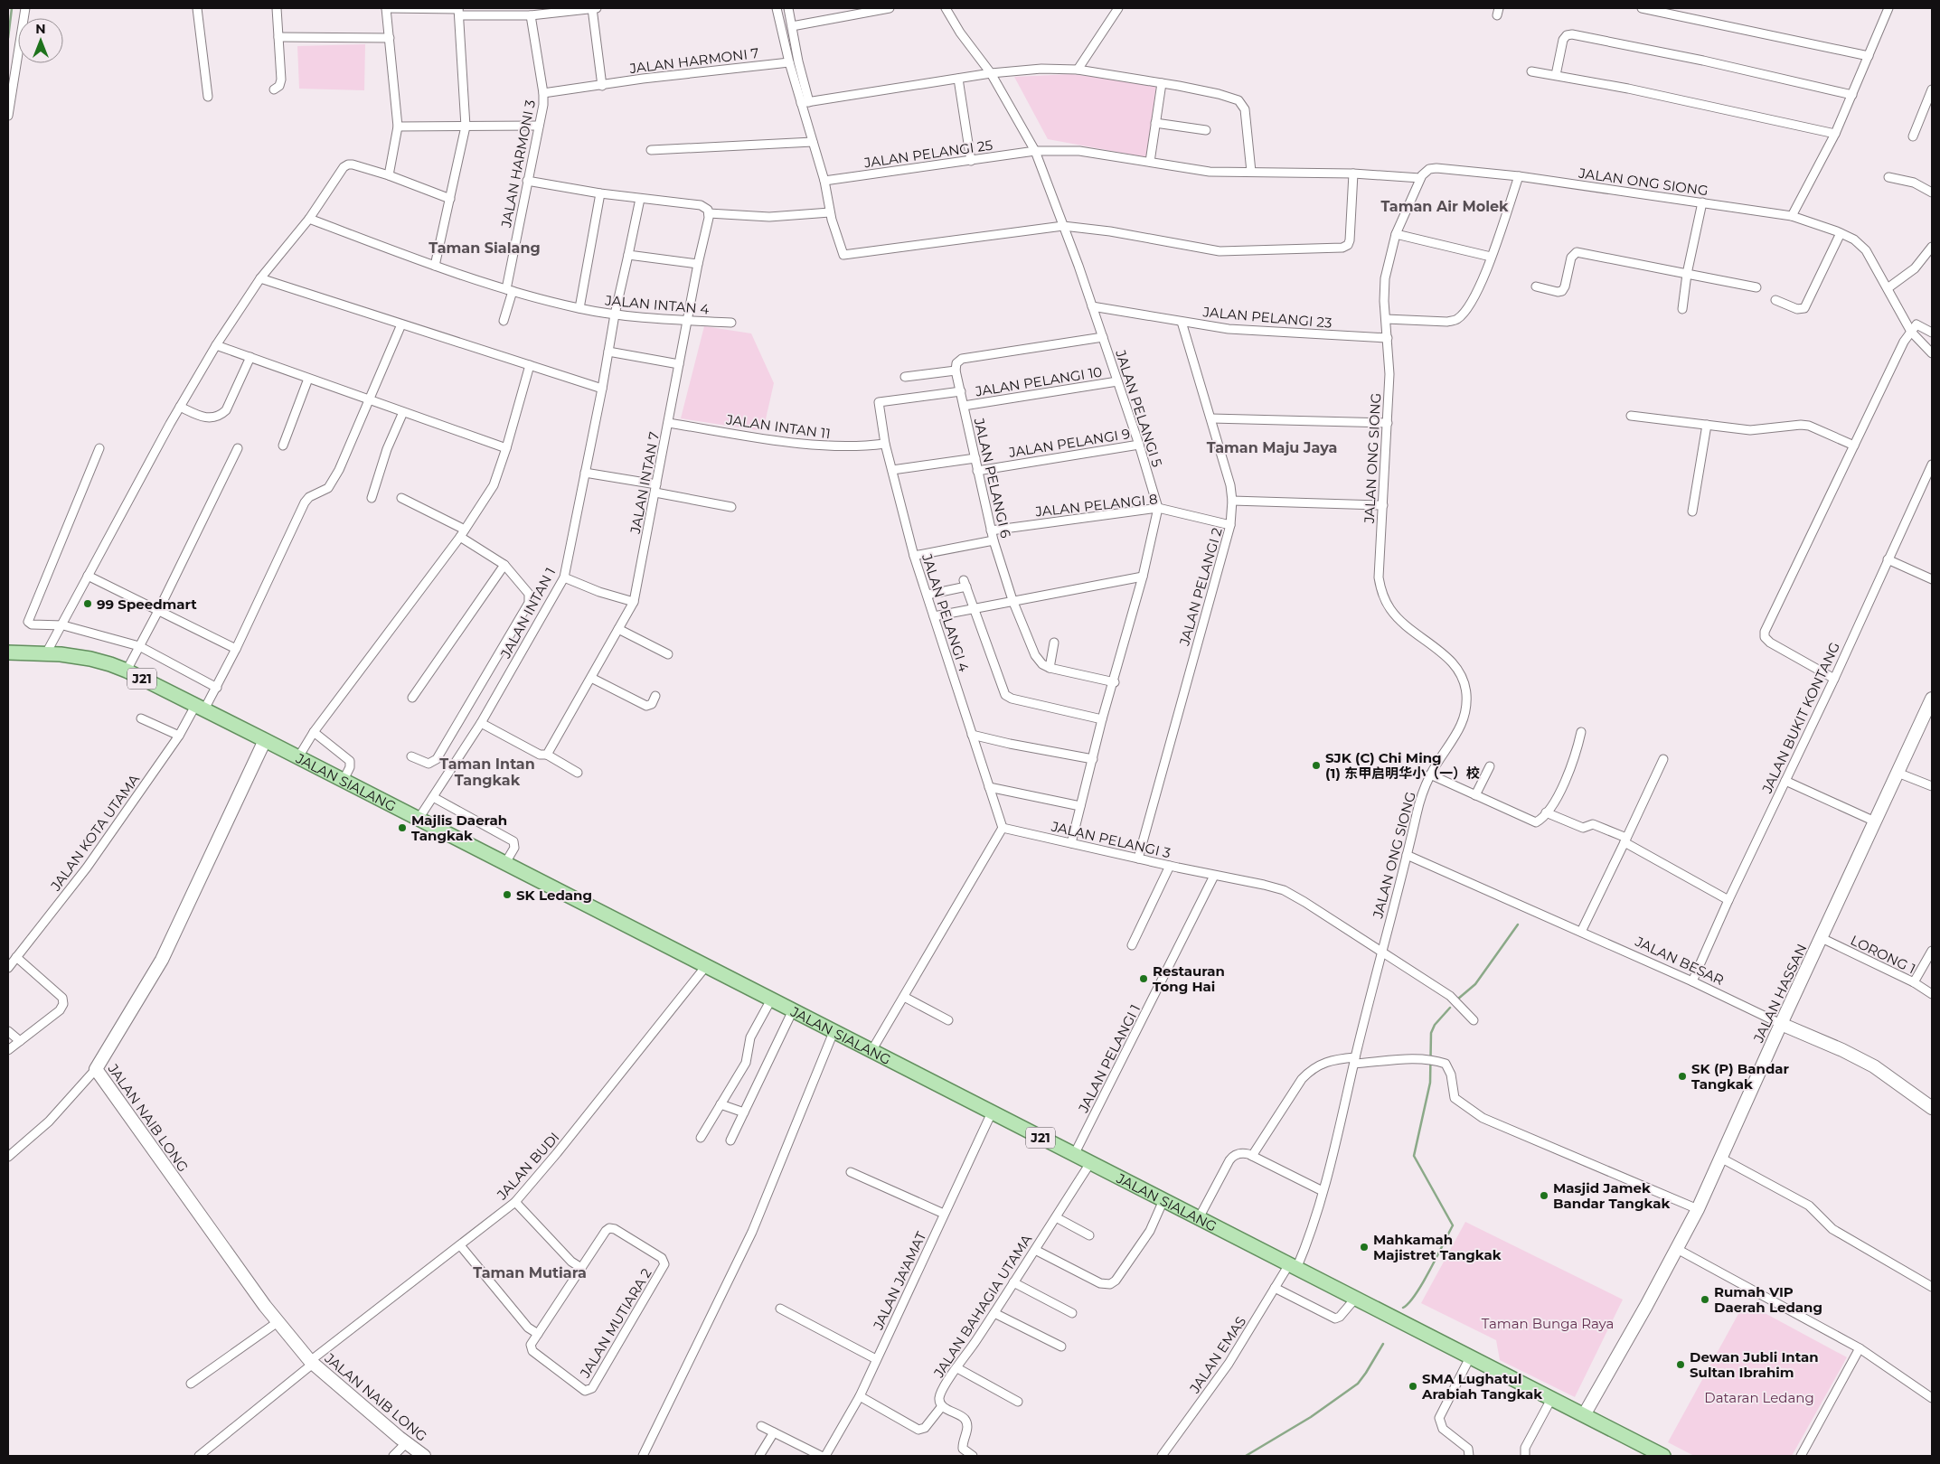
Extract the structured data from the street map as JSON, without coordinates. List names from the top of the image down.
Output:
{
  "streets": {
    "main road": ["J21", "JALAN SIALANG"],
    "street": [
      "JALAN HARMONI 7",
      "JALAN PELANGI 25",
      "JALAN HARMONI 3",
      "JALAN ONG SIONG",
      "JALAN INTAN 4",
      "JALAN PELANGI 23",
      "JALAN PELANGI 10",
      "JALAN PELANGI 5",
      "JALAN INTAN 11",
      "JALAN PELANGI 9",
      "JALAN PELANGI 6",
      "JALAN INTAN 7",
      "JALAN PELANGI 8",
      "JALAN PELANGI 2",
      "JALAN INTAN 1",
      "JALAN PELANGI 4",
      "JALAN BUKIT KONTANG",
      "JALAN KOTA UTAMA",
      "JALAN PELANGI 3",
      "LORONG 1",
      "JALAN BESAR",
      "JALAN HASSAN",
      "JALAN PELANGI 1",
      "JALAN NAIB LONG",
      "JALAN BUDI",
      "JALAN JA'AMAT",
      "JALAN BAHAGIA UTAMA",
      "JALAN MUTIARA 2",
      "JALAN EMAS"
    ]
  },
  "crossings": [
    ["JALAN HARMONI 7", "JALAN HARMONI 3"],
    ["JALAN PELANGI 25", "JALAN ONG SIONG"],
    ["JALAN PELANGI 25", "JALAN PELANGI 5"],
    ["JALAN HARMONI 3", "JALAN INTAN 4"],
    ["JALAN ONG SIONG", "JALAN PELANGI 23"],
    ["JALAN ONG SIONG", "JALAN SIALANG"],
    ["JALAN ONG SIONG", "JALAN PELANGI 3"],
    ["JALAN ONG SIONG", "JALAN BESAR"],
    ["JALAN ONG SIONG", "JALAN EMAS"],
    ["JALAN INTAN 4", "JALAN INTAN 7"],
    ["JALAN INTAN 4", "JALAN INTAN 1"],
    ["JALAN PELANGI 23", "JALAN PELANGI 5"],
    ["JALAN PELANGI 23", "JALAN PELANGI 2"],
    ["JALAN PELANGI 10", "JALAN PELANGI 5"],
    ["JALAN PELANGI 10", "JALAN PELANGI 6"],
    ["JALAN PELANGI 5", "JALAN PELANGI 9"],
    ["JALAN PELANGI 5", "JALAN PELANGI 8"],
    ["JALAN PELANGI 5", "JALAN PELANGI 3"],
    ["JALAN INTAN 11", "JALAN INTAN 7"],
    ["JALAN INTAN 11", "JALAN PELANGI 4"],
    ["JALAN PELANGI 9", "JALAN PELANGI 6"],
    ["JALAN PELANGI 6", "JALAN PELANGI 8"],
    ["JALAN PELANGI 6", "JALAN PELANGI 4"],
    ["JALAN PELANGI 8", "JALAN PELANGI 2"],
    ["JALAN PELANGI 2", "JALAN PELANGI 3"],
    ["JALAN INTAN 1", "JALAN SIALANG"],
    ["JALAN PELANGI 4", "JALAN PELANGI 3"],
    ["JALAN BUKIT KONTANG", "JALAN BESAR"],
    ["JALAN SIALANG", "JALAN KOTA UTAMA"],
    ["JALAN SIALANG", "JALAN HASSAN"],
    ["JALAN SIALANG", "JALAN PELANGI 1"],
    ["JALAN SIALANG", "JALAN NAIB LONG"],
    ["JALAN SIALANG", "JALAN BUDI"],
    ["JALAN SIALANG", "JALAN JA'AMAT"],
    ["JALAN SIALANG", "JALAN BAHAGIA UTAMA"],
    ["JALAN SIALANG", "JALAN EMAS"],
    ["JALAN PELANGI 3", "JALAN PELANGI 1"],
    ["LORONG 1", "JALAN HASSAN"],
    ["JALAN BESAR", "JALAN HASSAN"],
    ["JALAN NAIB LONG", "JALAN BUDI"]
  ],
  "districts": [
    "Taman Air Molek",
    "Taman Sialang",
    "Taman Maju Jaya",
    "Taman Intan Tangkak",
    "Taman Mutiara"
  ],
  "parks": ["Taman Bunga Raya", "Dataran Ledang"],
  "places": [
    "99 Speedmart",
    "SJK (C) Chi Ming (1) 东甲启明华小（一）校",
    "Majlis Daerah Tangkak",
    "SK Ledang",
    "Restauran Tong Hai",
    "SK (P) Bandar Tangkak",
    "Masjid Jamek Bandar Tangkak",
    "Mahkamah Majistret Tangkak",
    "Rumah VIP Daerah Ledang",
    "Dewan Jubli Intan Sultan Ibrahim",
    "SMA Lughatul Arabiah Tangkak"
  ],
  "north": "top"
}
